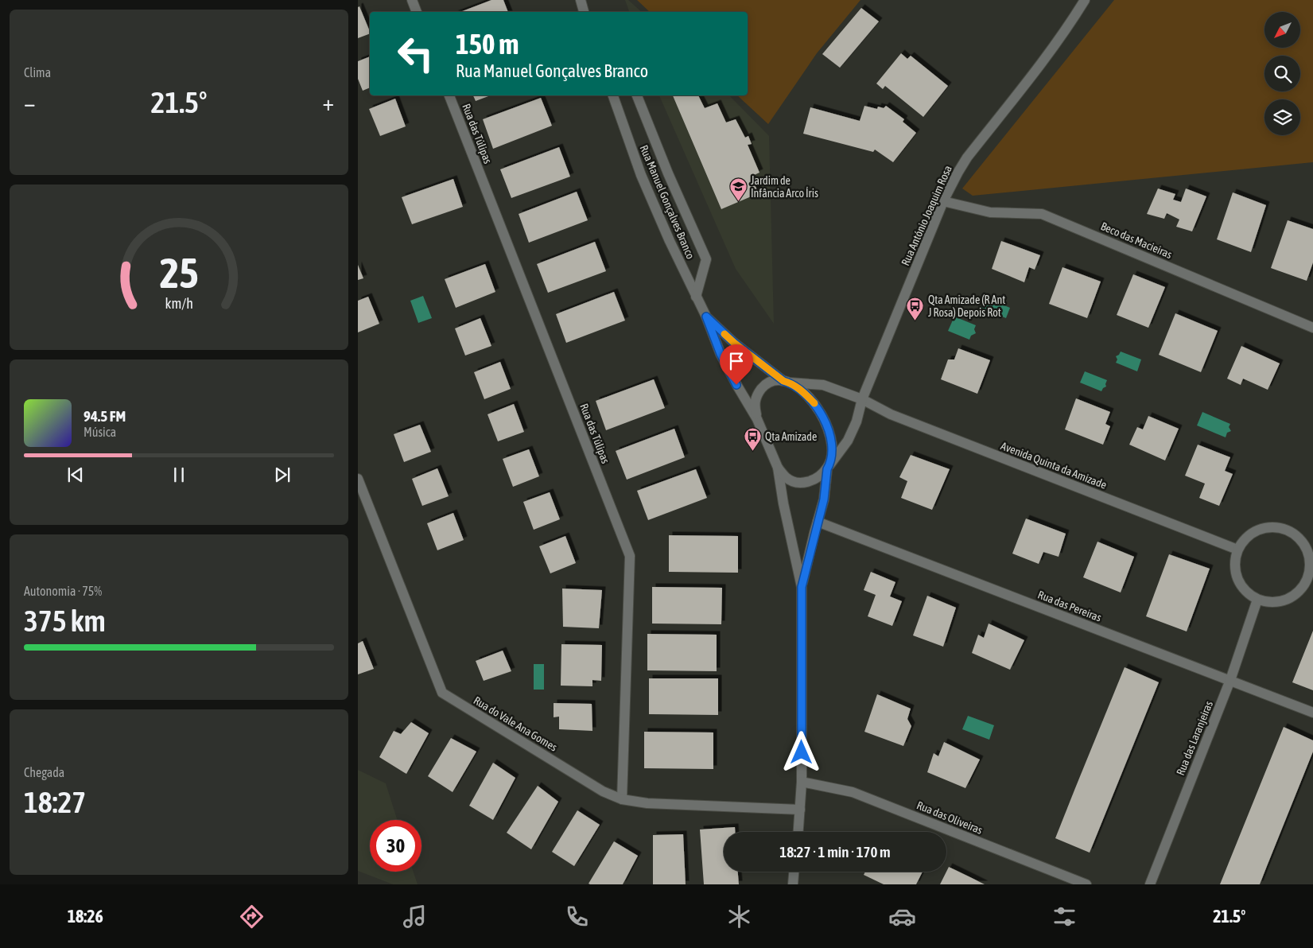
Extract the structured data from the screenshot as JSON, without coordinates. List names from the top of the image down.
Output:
{
  "streets": {
    "street": [
      "Rua das Túlipas",
      "Rua Manuel Gonçalves Branco",
      "Rua António Joaquim Rosa",
      "Beco das Macieiras",
      "Avenida Quinta da Amizade",
      "Rua das Pereiras",
      "Rua do Vale Ana Gomes",
      "Rua das Laranjeiras",
      "Rua das Oliveiras"
    ]
  },
  "crossings": [
    ["Rua das Túlipas", "Rua do Vale Ana Gomes"],
    ["Rua Manuel Gonçalves Branco", "Rua António Joaquim Rosa"],
    ["Rua Manuel Gonçalves Branco", "Rua das Pereiras"],
    ["Rua Manuel Gonçalves Branco", "Rua do Vale Ana Gomes"],
    ["Rua Manuel Gonçalves Branco", "Rua das Oliveiras"],
    ["Rua António Joaquim Rosa", "Beco das Macieiras"],
    ["Rua António Joaquim Rosa", "Avenida Quinta da Amizade"],
    ["Avenida Quinta da Amizade", "Rua das Laranjeiras"],
    ["Rua das Pereiras", "Rua das Laranjeiras"]
  ],
  "places": {
    "school or university": ["Jardim de Infância Arco Íris"],
    "bus stop": ["Qta Amizade (R Ant J Rosa) Depois Rot", "Qta Amizade"]
  },
  "north": "bottom left",
  "page": {
    "tile": [
      "Clima",
      ["Autonomia · 75%", "375 km"],
      ["Chegada", "18:27"]
    ],
    "turn": ["150 m", "Rua Manuel Gonçalves Branco"],
    "heat": ["−", "21.5°", "+"],
    "song": ["94.5 FM", "Música"],
    "limit": "30",
    "trip": "18:27 · 1 min · 170 m",
    "tabs": ["18:26", "21.5°"],
    "gauge": ["25", "km/h"]
  }
}
